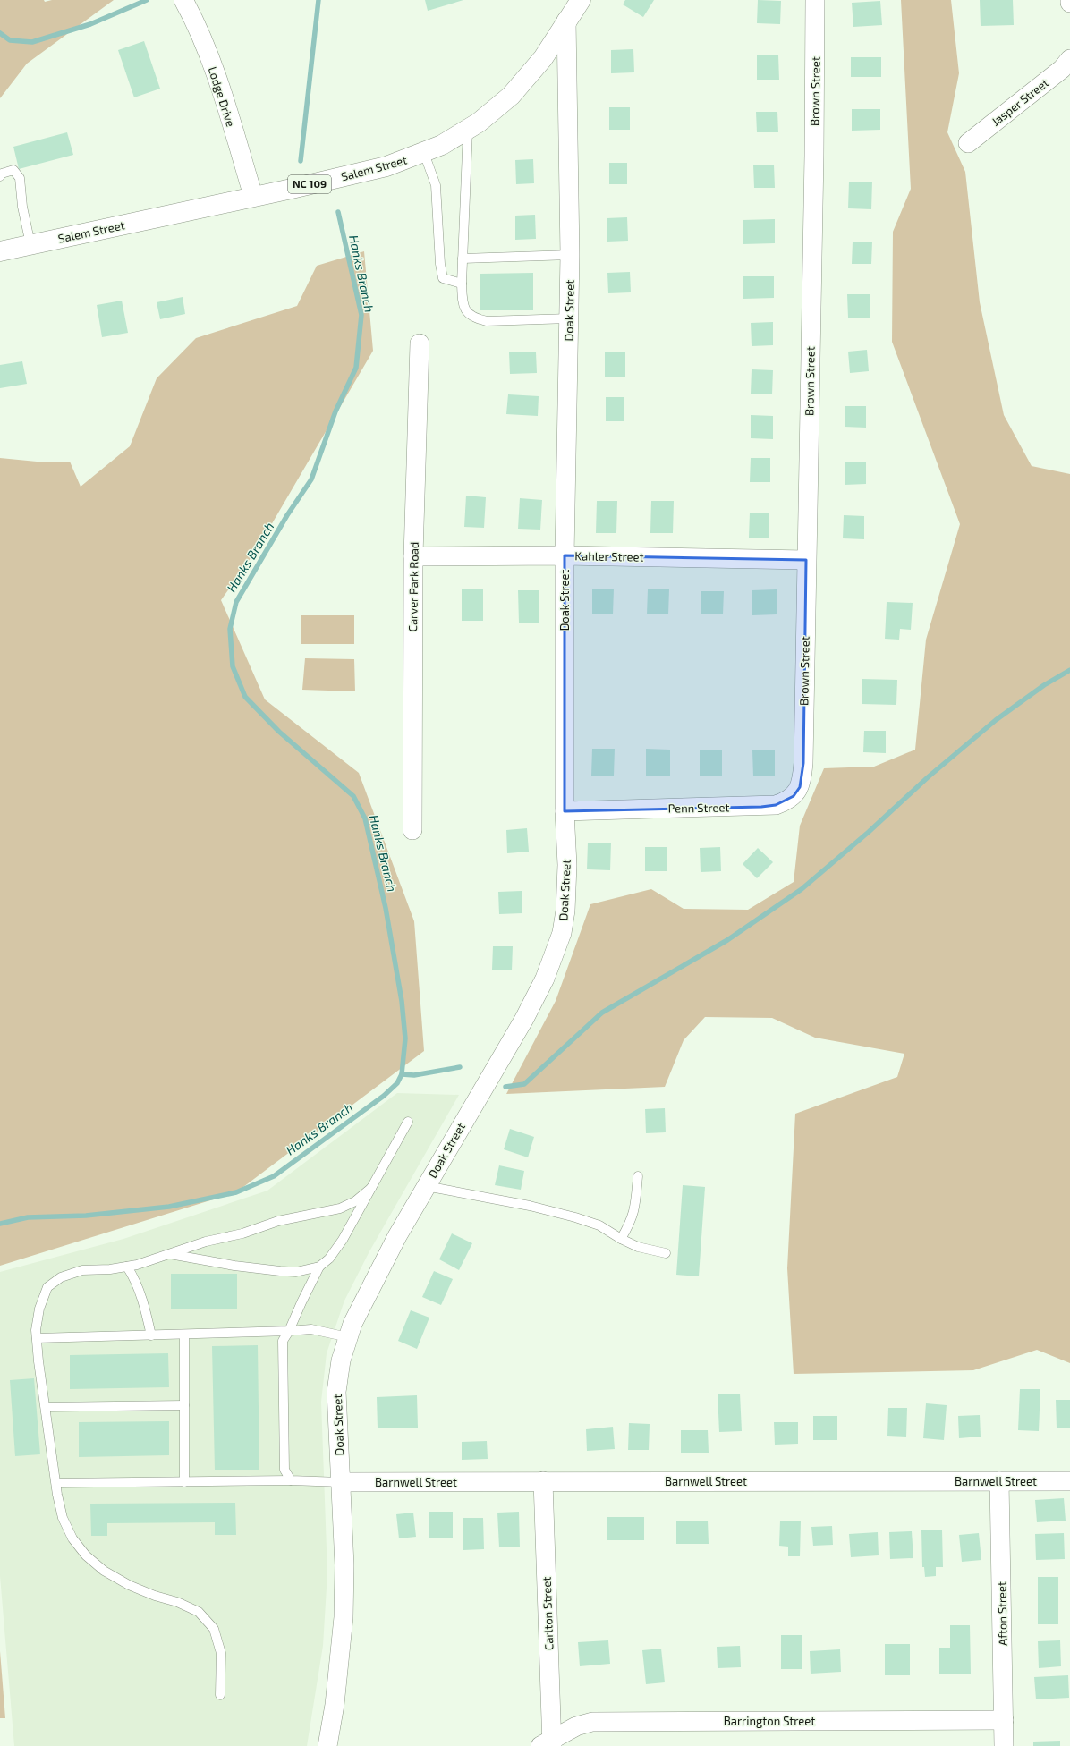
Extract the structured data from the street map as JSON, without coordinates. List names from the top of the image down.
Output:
{
  "streets": {
    "main road": ["Salem Street", "NC 109"],
    "street": [
      "Brown Street",
      "Lodge Drive",
      "Jasper Street",
      "Doak Street",
      "Kahler Street",
      "Carver Park Road",
      "Penn Street",
      "Barnwell Street",
      "Carlton Street",
      "Afton Street",
      "Barrington Street"
    ]
  },
  "crossings": [
    ["Brown Street", "Kahler Street"],
    ["Brown Street", "Penn Street"],
    ["Lodge Drive", "Salem Street"],
    ["Salem Street", "Doak Street"],
    ["Doak Street", "Kahler Street"],
    ["Doak Street", "Penn Street"],
    ["Doak Street", "Barnwell Street"],
    ["Kahler Street", "Carver Park Road"],
    ["Barnwell Street", "Carlton Street"],
    ["Barnwell Street", "Afton Street"],
    ["Carlton Street", "Barrington Street"],
    ["Afton Street", "Barrington Street"]
  ],
  "water": ["Hanks Branch"]
}
